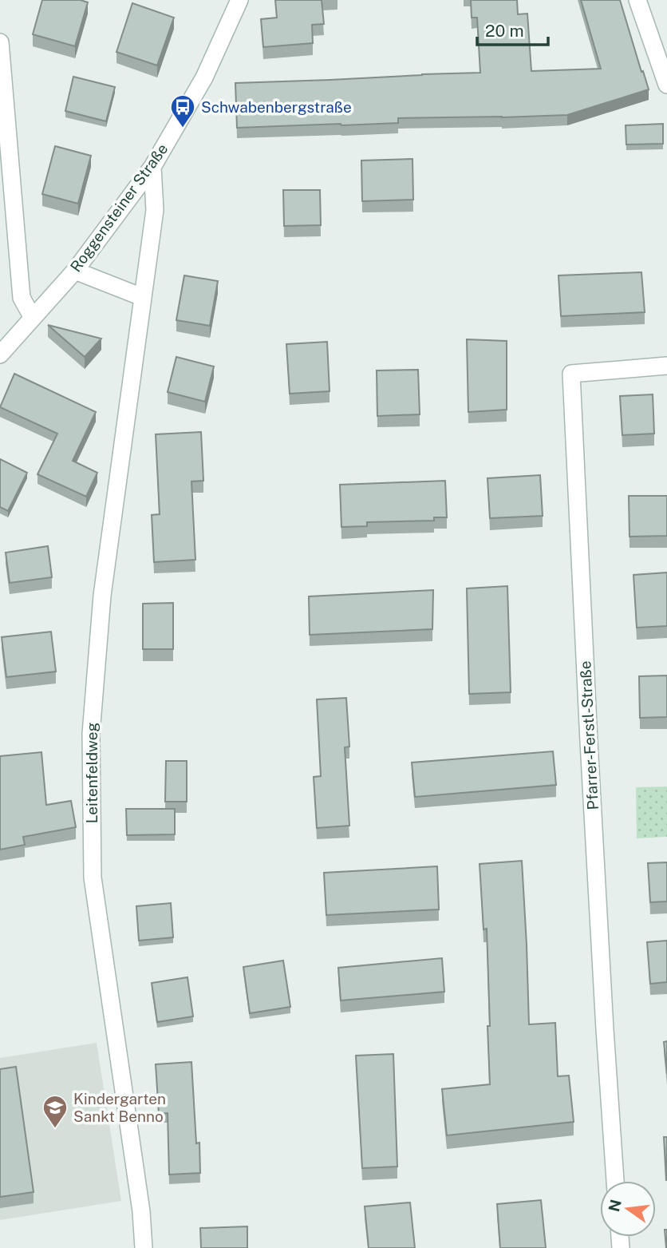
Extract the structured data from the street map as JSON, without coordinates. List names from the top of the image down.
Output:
{
  "streets": {
    "street": ["Roggensteiner Straße", "Pfarrer-Ferstl-Straße", "Leitenfeldweg"]
  },
  "crossings": [
    ["Roggensteiner Straße", "Leitenfeldweg"]
  ],
  "places": {
    "bus stop": ["Schwabenbergstraße"],
    "school or university": ["Kindergarten Sankt Benno"]
  },
  "scale_bar": "20 m",
  "north": "left"
}
